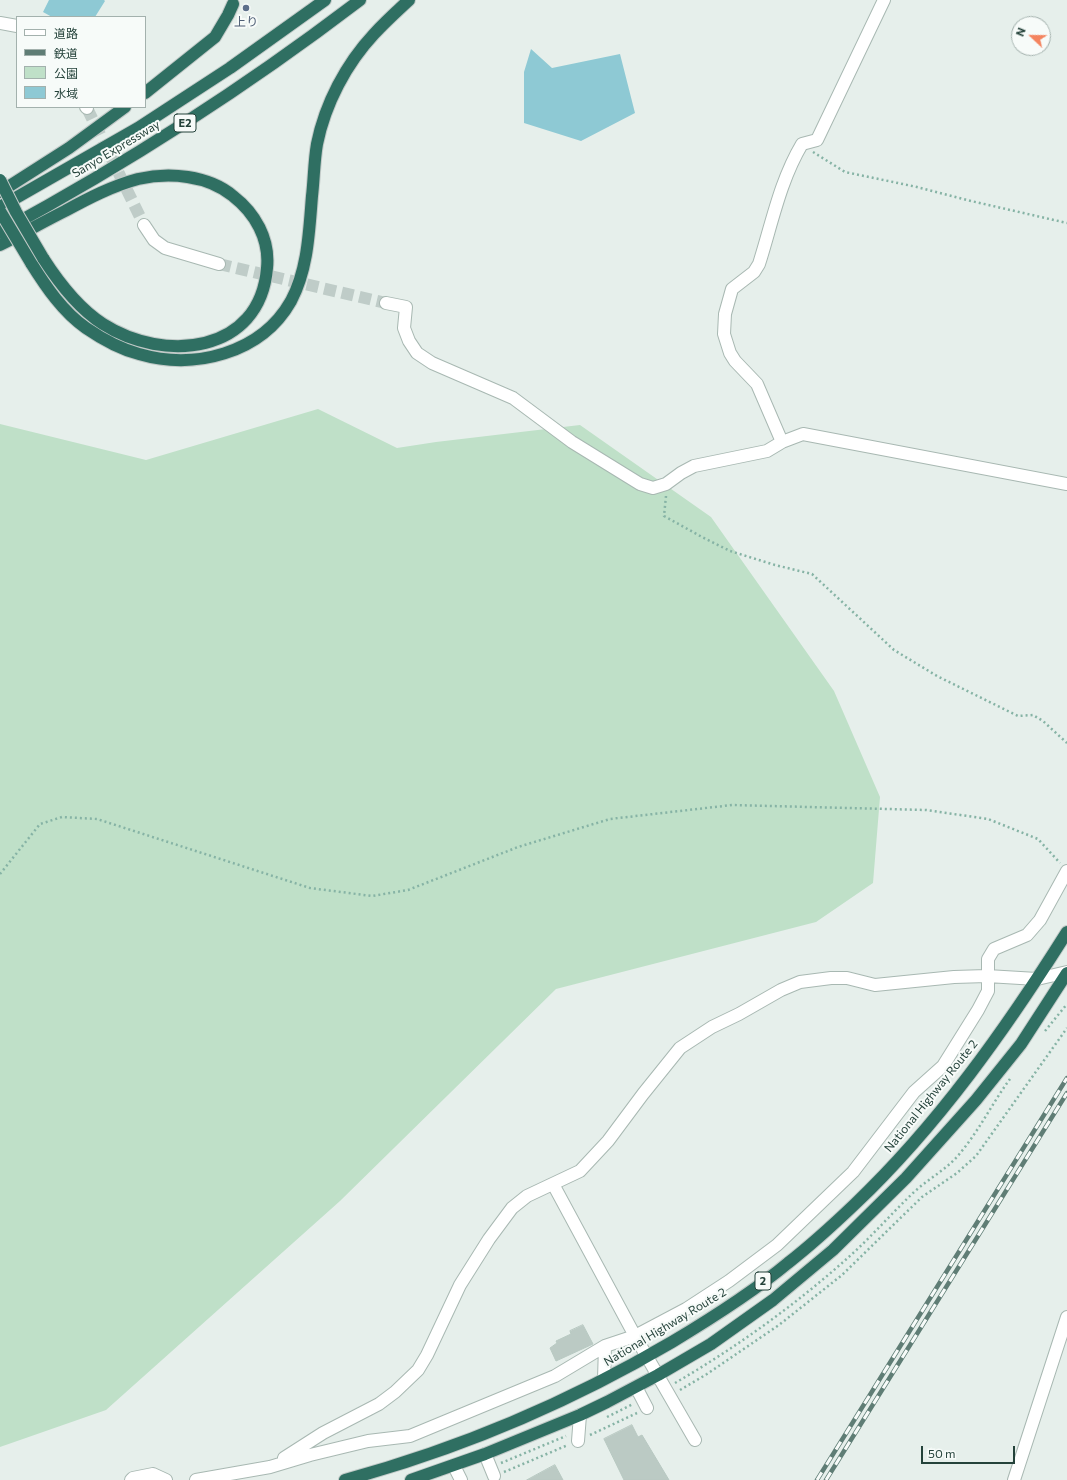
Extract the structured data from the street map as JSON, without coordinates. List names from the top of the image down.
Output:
{
  "streets": {
    "highway": [
      "E2",
      "Sanyo Expressway",
      "National Highway Route 2",
      "2"
    ]
  },
  "places": ["上り"],
  "legend": [
    "道路",
    "鉄道",
    "公園",
    "水域"
  ],
  "scale_bar": "50 m",
  "north": "left"
}
